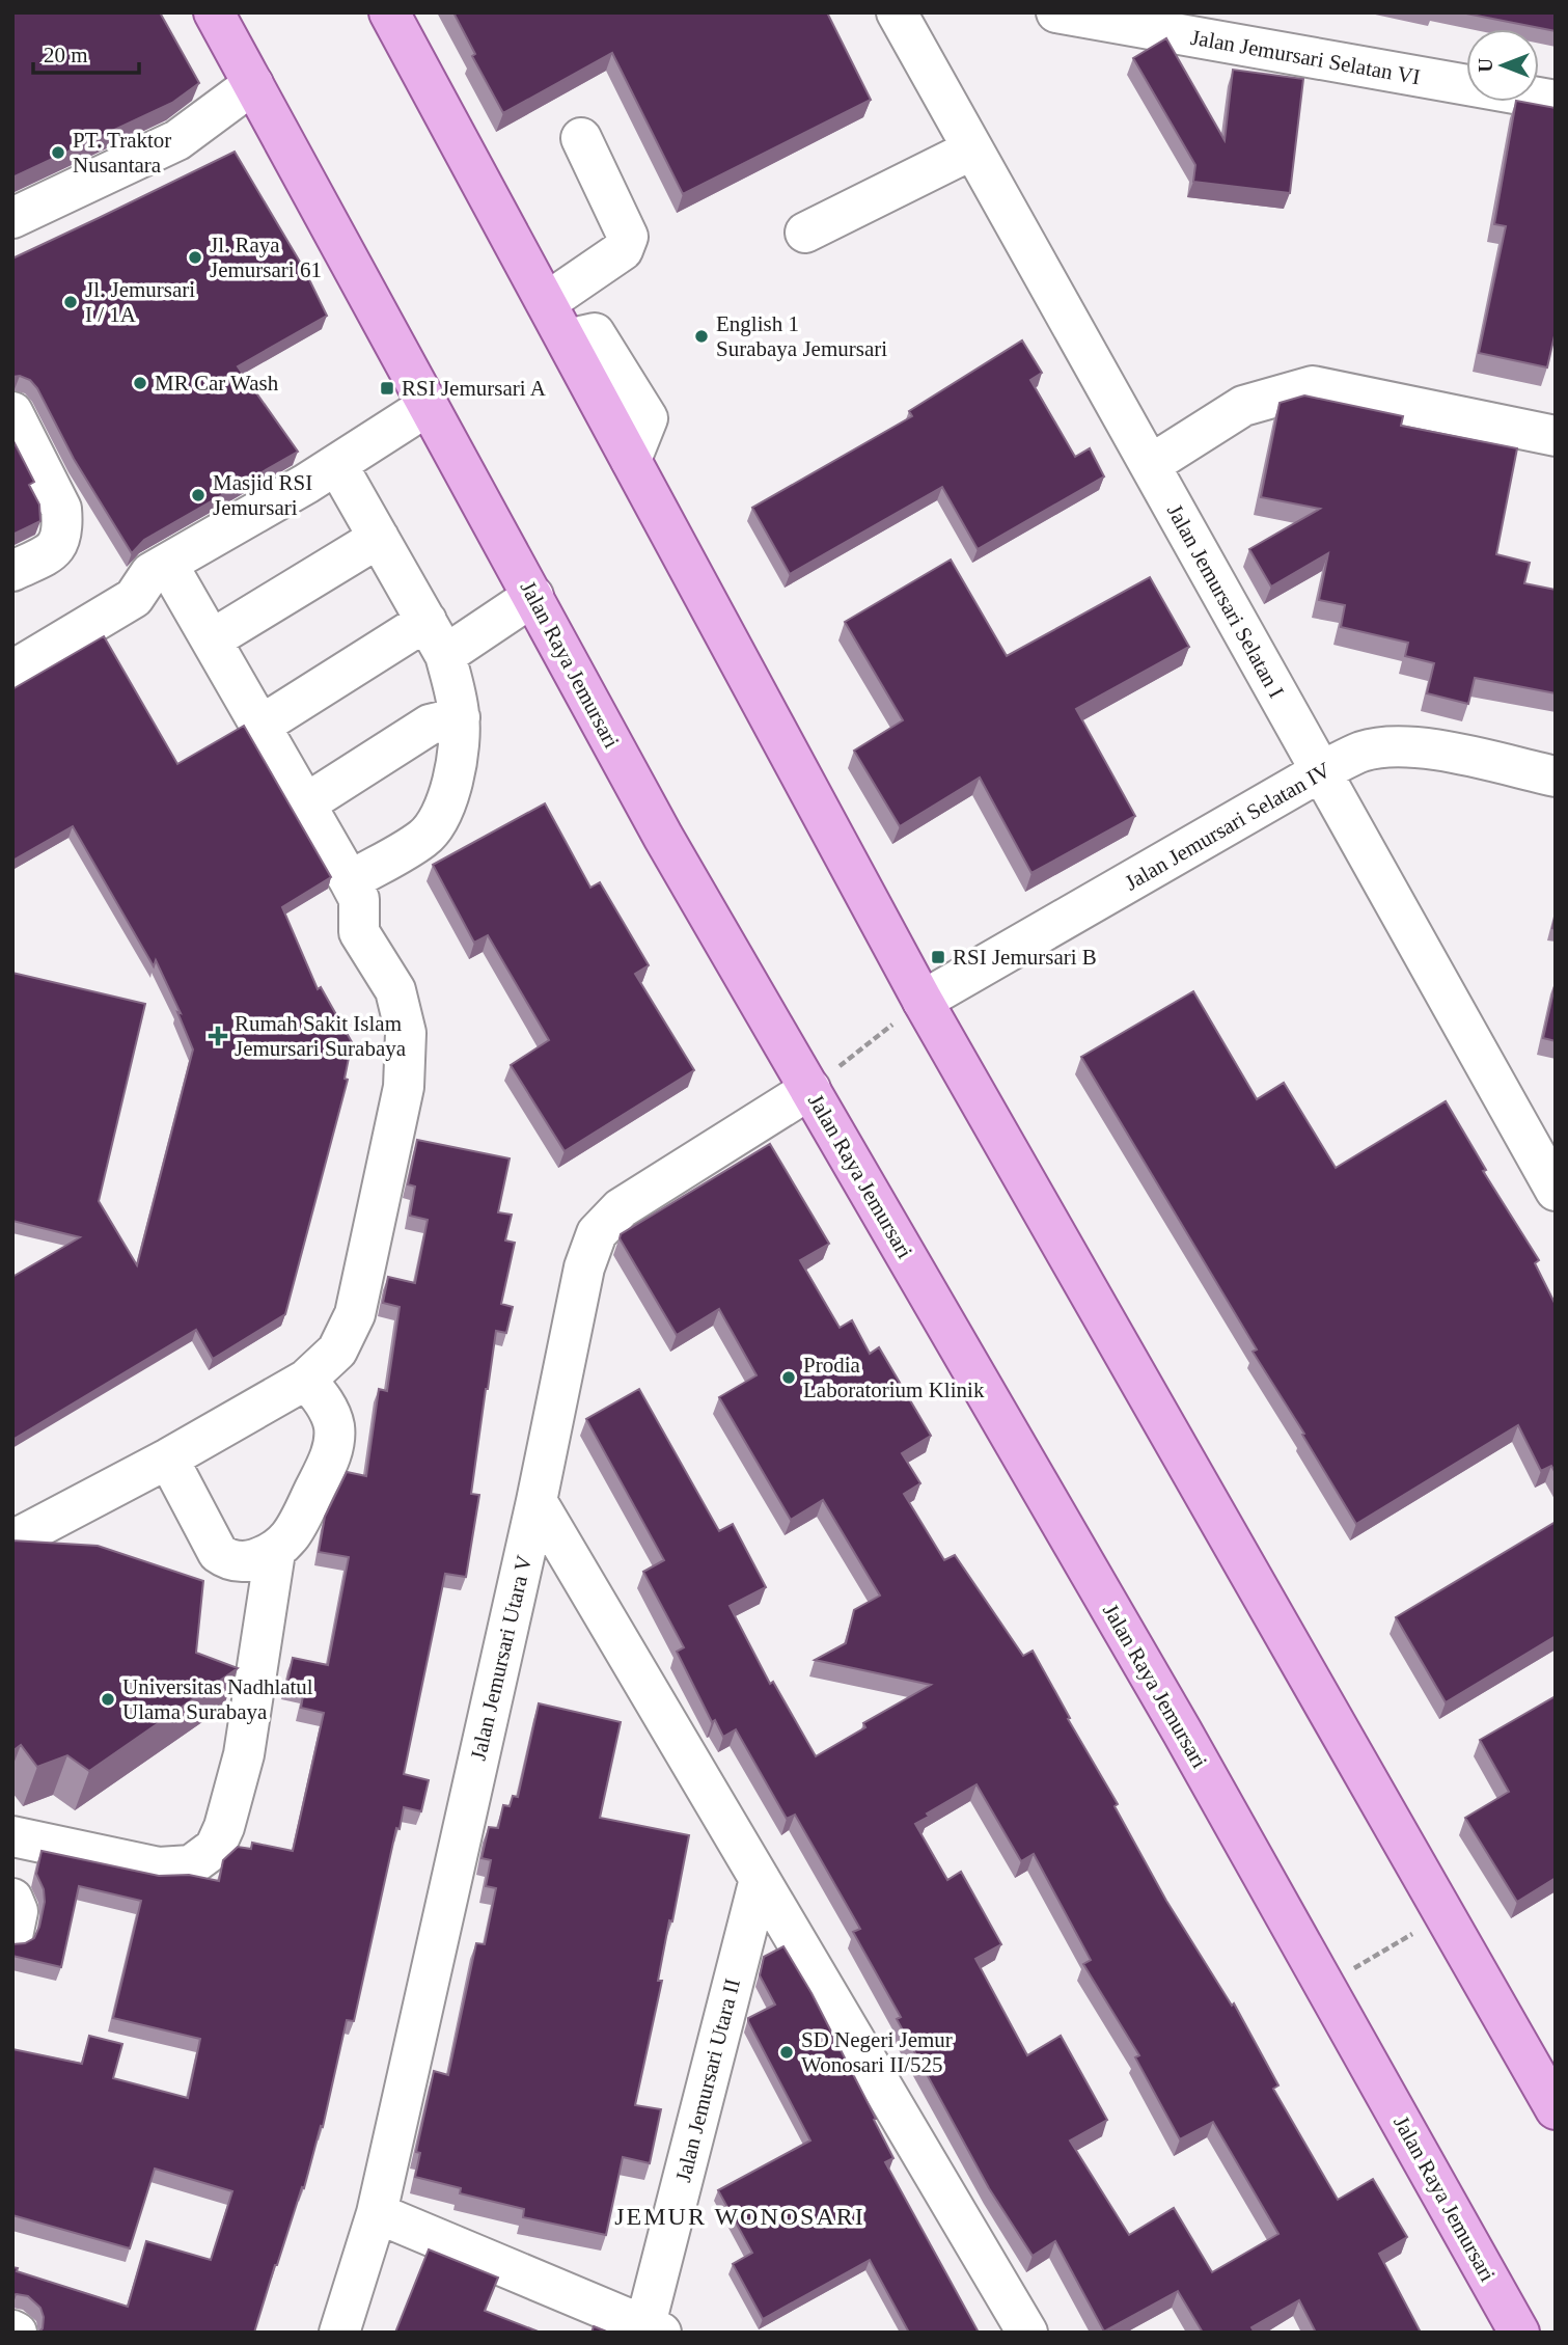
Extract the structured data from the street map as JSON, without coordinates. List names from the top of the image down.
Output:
{
  "streets": {
    "main road": ["Jalan Raya Jemursari"],
    "street": [
      "Jalan Jemursari Selatan VI",
      "Jalan Jemursari Selatan I",
      "Jalan Jemursari Selatan IV",
      "Jalan Jemursari Utara V",
      "Jalan Jemursari Utara II"
    ]
  },
  "crossings": [
    ["Jalan Jemursari Selatan I", "Jalan Jemursari Selatan IV"],
    ["Jalan Raya Jemursari", "Jalan Jemursari Utara V"],
    ["Jalan Jemursari Utara V", "Jalan Jemursari Utara II"]
  ],
  "districts": ["JEMUR WONOSARI"],
  "places": {
    "other": [
      "PT. Traktor Nusantara",
      "Jl. Raya Jemursari 61",
      "Jl. Jemursari I / 1A",
      "English 1 Surabaya Jemursari",
      "MR Car Wash",
      "Masjid RSI Jemursari",
      "Prodia Laboratorium Klinik",
      "Universitas Nadhlatul Ulama Surabaya",
      "SD Negeri Jemur Wonosari II/525"
    ],
    "transit": ["RSI Jemursari A", "RSI Jemursari B"],
    "health": ["Rumah Sakit Islam Jemursari Surabaya"]
  },
  "scale_bar": "20 m",
  "north": "left"
}
